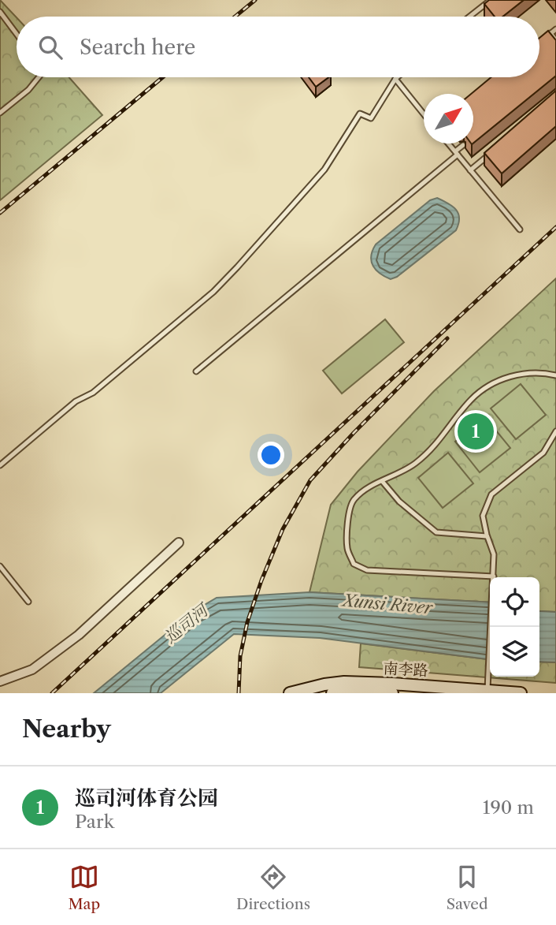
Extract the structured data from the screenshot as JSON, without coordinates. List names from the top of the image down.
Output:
{
  "streets": {
    "main road": ["南李路"]
  },
  "water": ["Xunsi River", "巡司河"],
  "north": "top right",
  "page": {
    "search": "Search here",
    "pins": "1",
    "heading": "Nearby",
    "list": [
      {
        "mark": "1",
        "name": "巡司河体育公园",
        "note": "Park",
        "value": "190 m"
      }
    ],
    "nav": ["Map", "Directions", "Saved"]
  }
}
